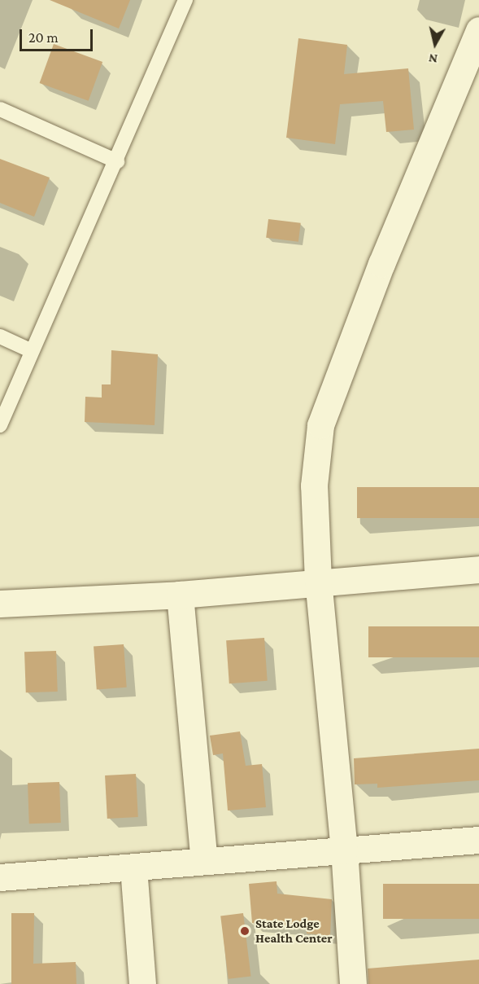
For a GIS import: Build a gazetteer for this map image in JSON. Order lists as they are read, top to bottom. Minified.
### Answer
{"places":["State Lodge Health Center"],"scale_bar":"20 m","north":"bottom"}
